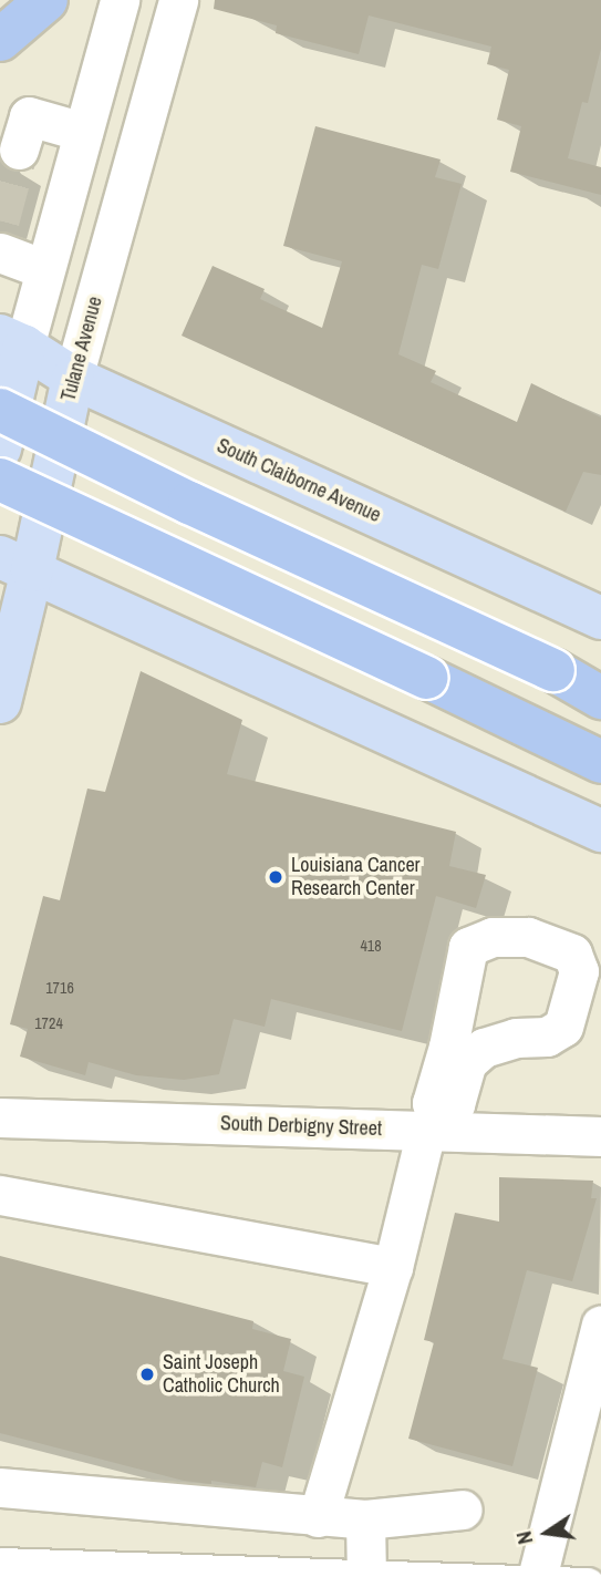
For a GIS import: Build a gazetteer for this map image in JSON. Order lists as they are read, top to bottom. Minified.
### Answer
{"streets":{"main road":["Tulane Avenue","South Claiborne Avenue"],"street":["South Derbigny Street"]},"crossings":[["Tulane Avenue","South Claiborne Avenue"]],"places":["Louisiana Cancer Research Center","Saint Joseph Catholic Church"],"house_numbers":["418","1716","1724"],"north":"left"}
